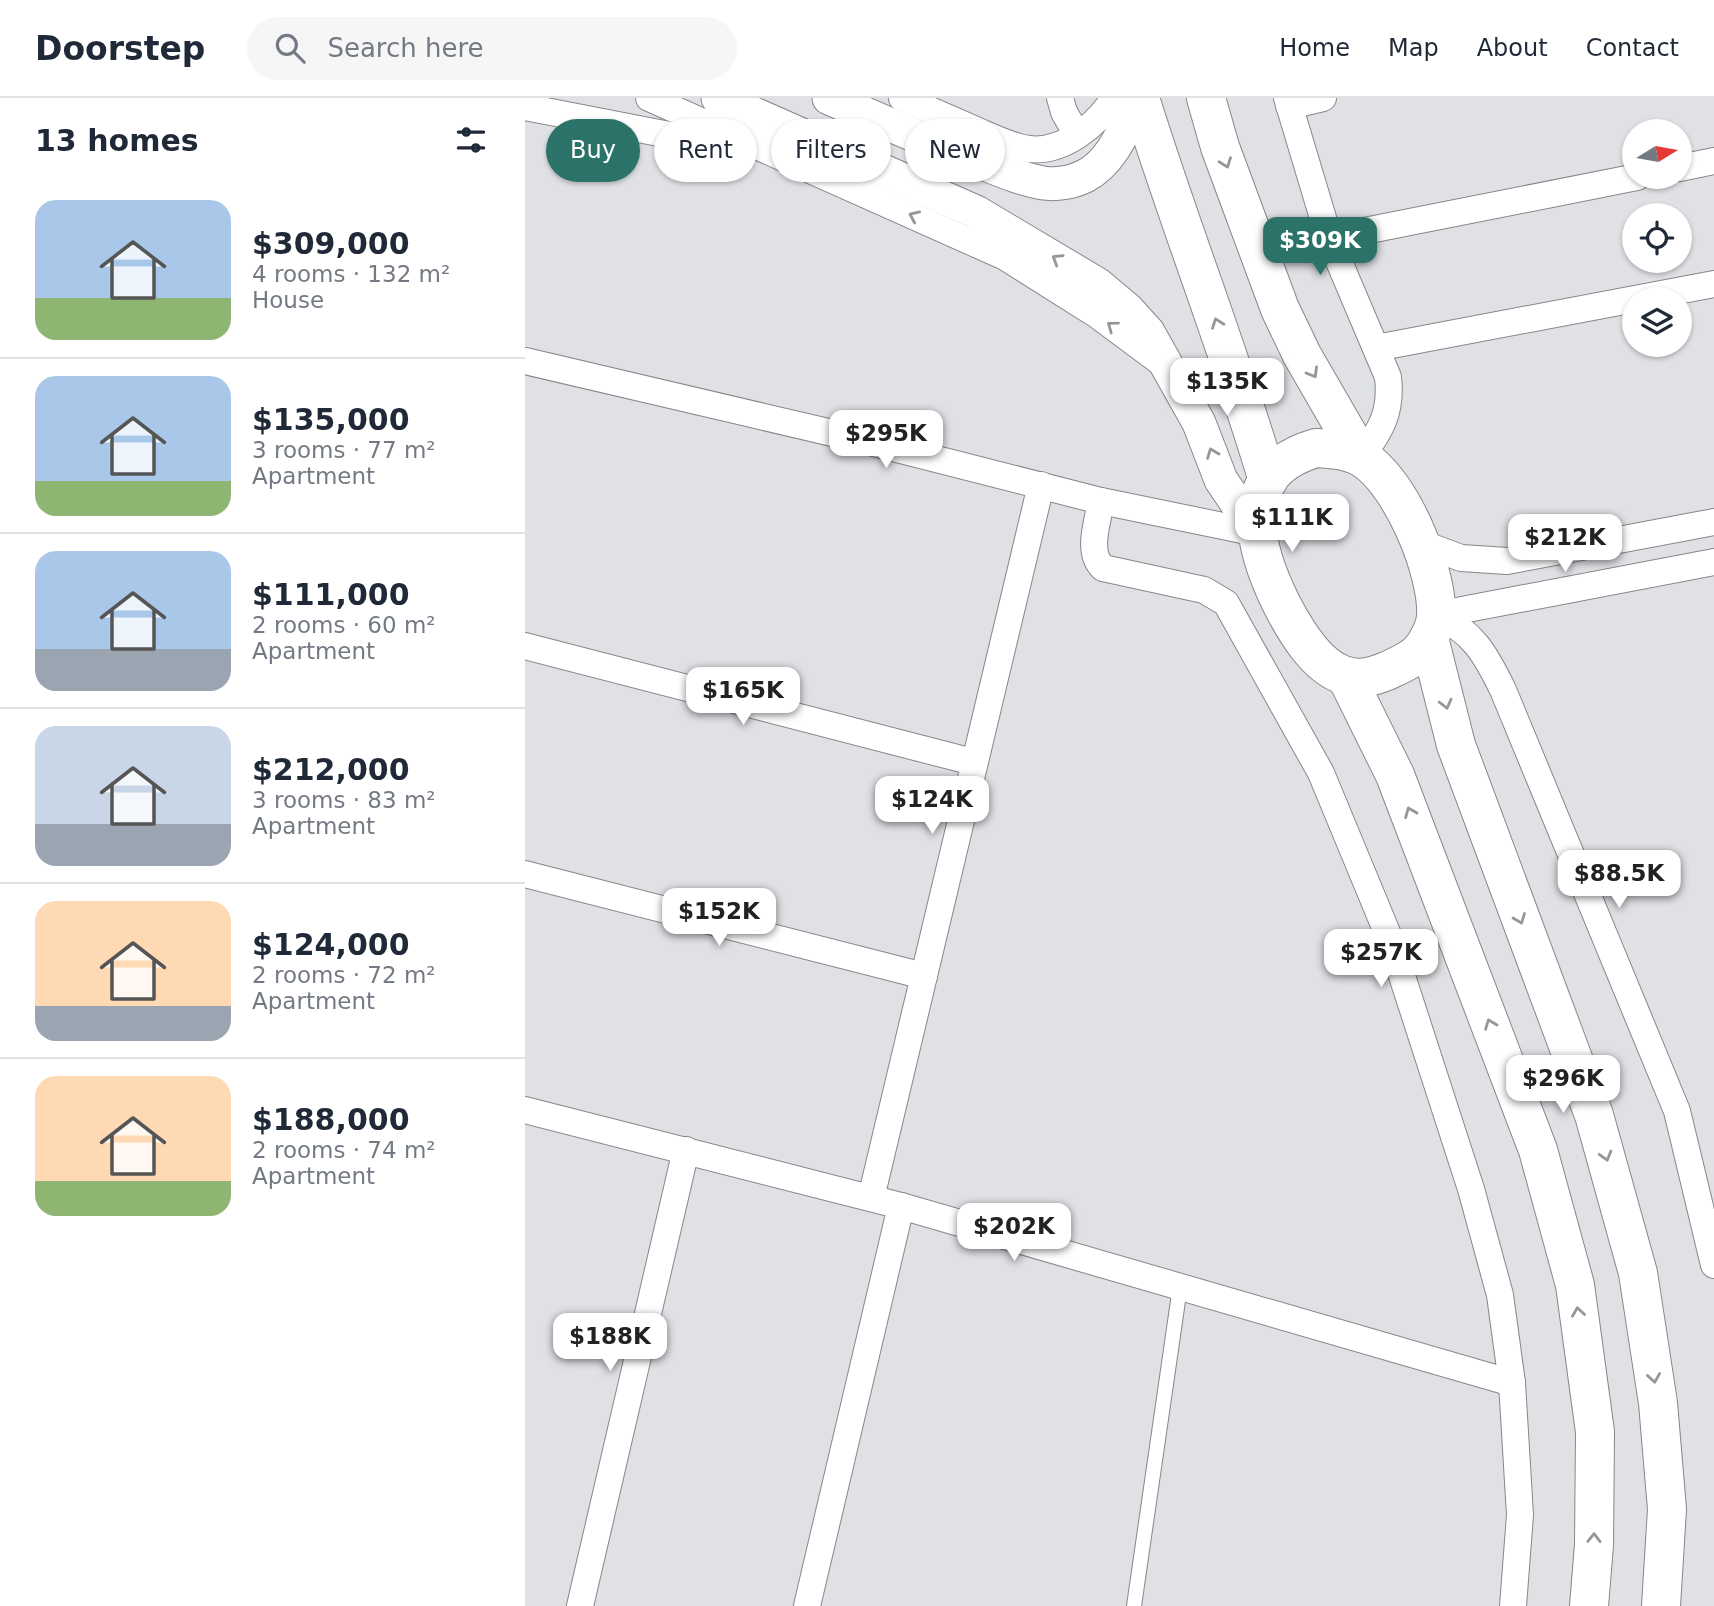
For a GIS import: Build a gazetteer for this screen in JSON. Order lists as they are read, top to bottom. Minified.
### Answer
{"north":"right","page":{"header":"Doorstep","search":"Search here","nav":["Home","Map","About","Contact"],"heading":"13 homes","chip":["Buy","Rent","Filters","New"],"list":[{"name":"$309,000","note":"4 rooms · 132 m² · House"},{"name":"$135,000","note":"3 rooms · 77 m² · Apartment"},{"name":"$111,000","note":"2 rooms · 60 m² · Apartment"},{"name":"$212,000","note":"3 rooms · 83 m² · Apartment"},{"name":"$124,000","note":"2 rooms · 72 m² · Apartment"},{"name":"$188,000","note":"2 rooms · 74 m² · Apartment"}],"price":["$309K","$135K","$295K","$111K","$212K","$165K","$124K","$88.5K","$152K","$257K","$296K","$202K","$188K"]}}
